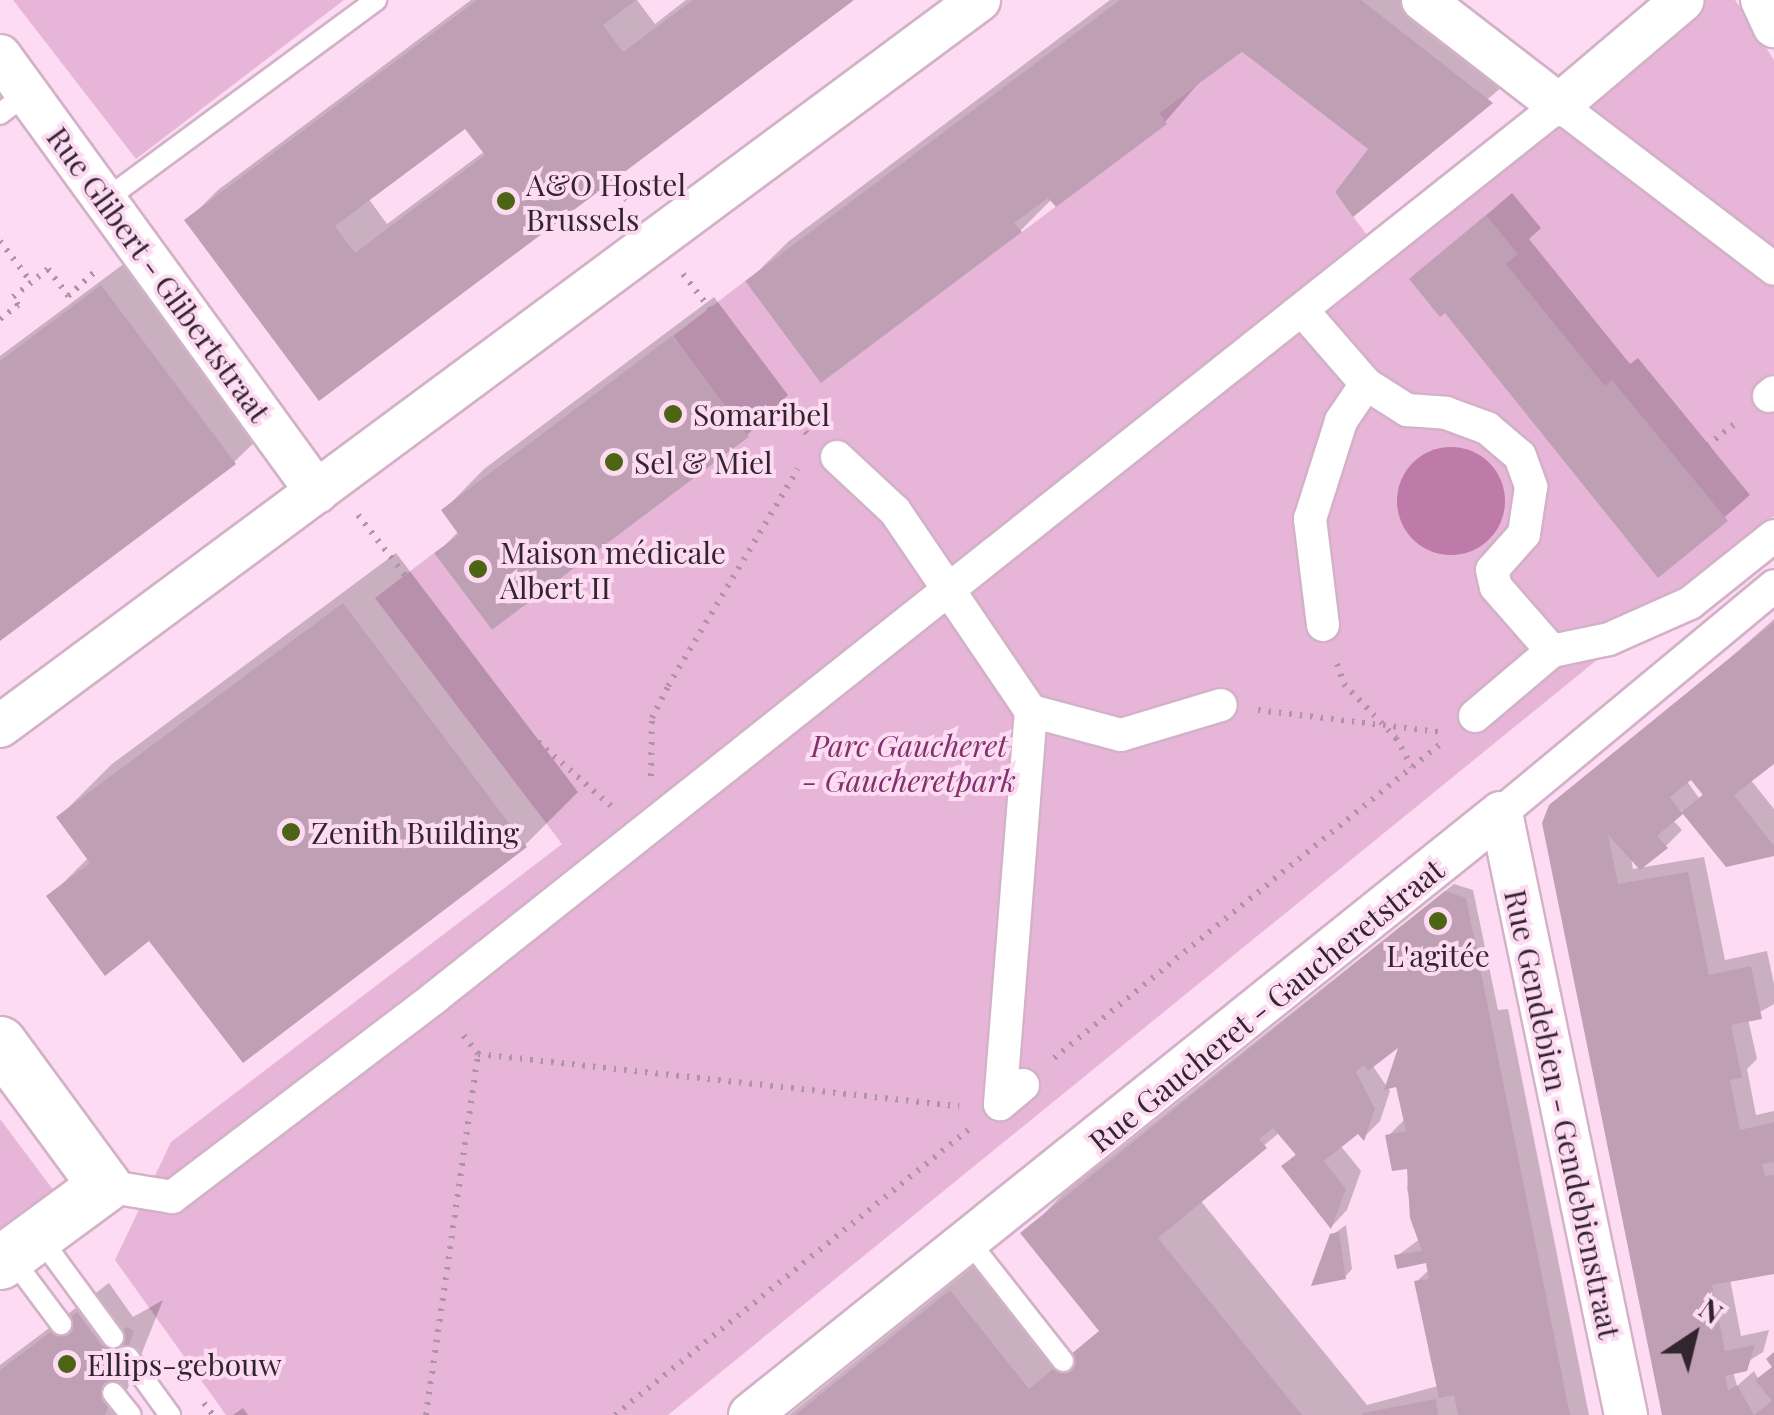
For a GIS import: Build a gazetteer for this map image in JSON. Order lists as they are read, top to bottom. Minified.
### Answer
{"streets":{"street":["Rue Glibert - Glibertstraat","Rue Gaucheret - Gaucheretstraat","Rue Gendebien - Gendebienstraat"]},"crossings":[["Rue Gaucheret - Gaucheretstraat","Rue Gendebien - Gendebienstraat"]],"parks":["Parc Gaucheret - Gaucheretpark"],"places":["A&O Hostel Brussels","Somaribel","Sel & Miel","Maison médicale Albert II","Zenith Building","L'agitée","Ellips-gebouw"],"north":"top right"}
